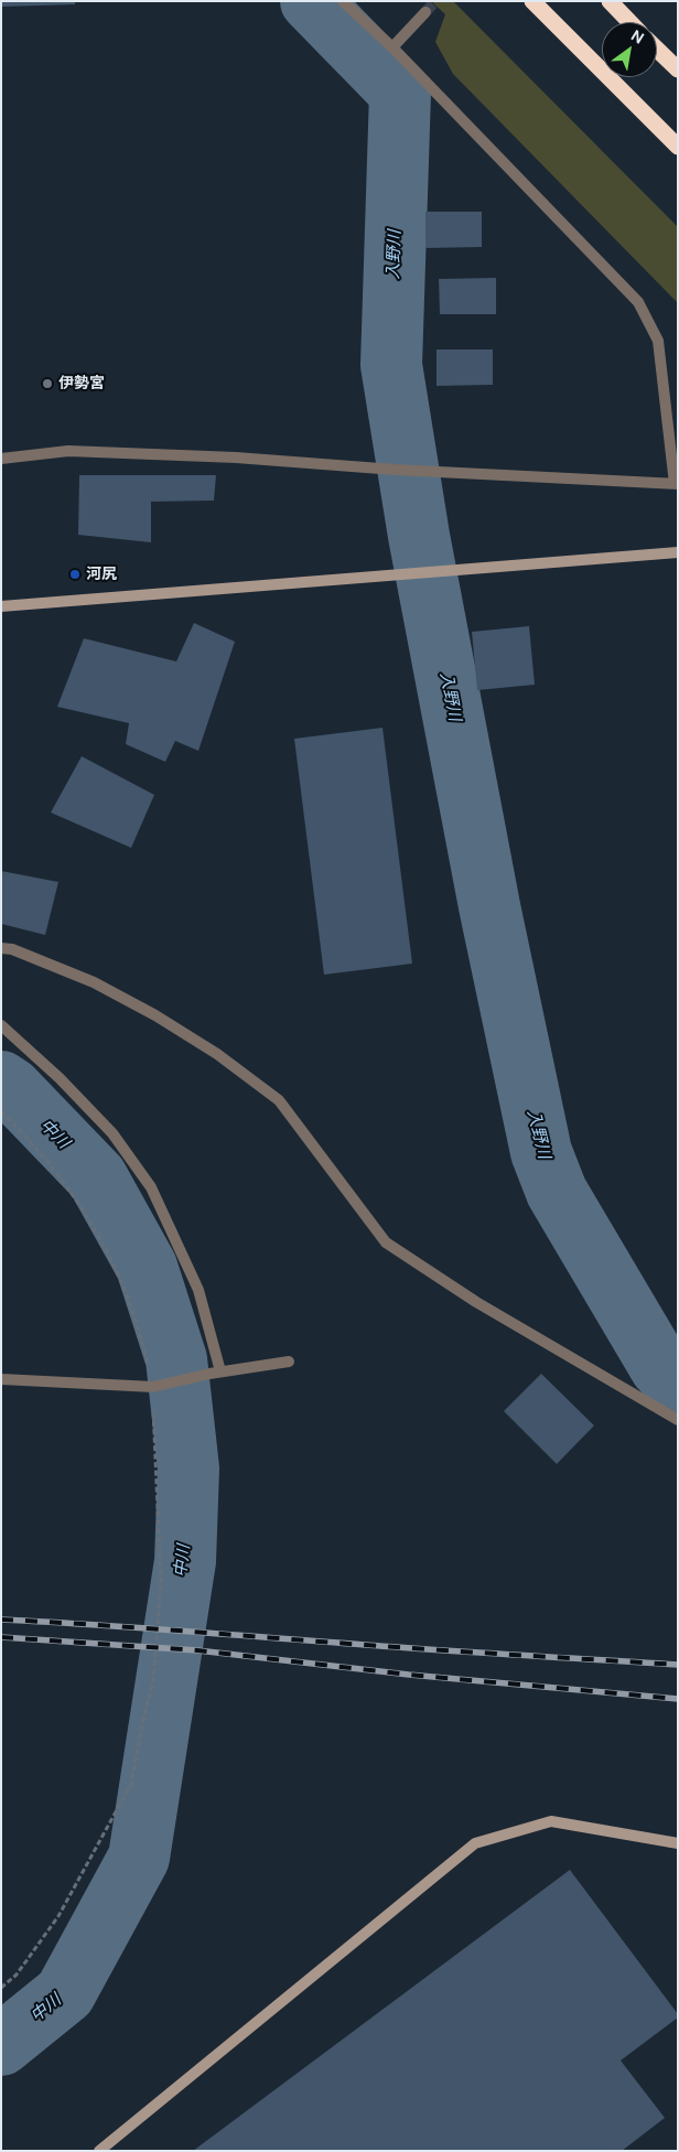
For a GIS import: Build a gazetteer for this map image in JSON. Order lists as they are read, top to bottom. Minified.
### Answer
{"water":["入野川","中川"],"places":["伊勢宮","河尻"],"north":"top right"}
